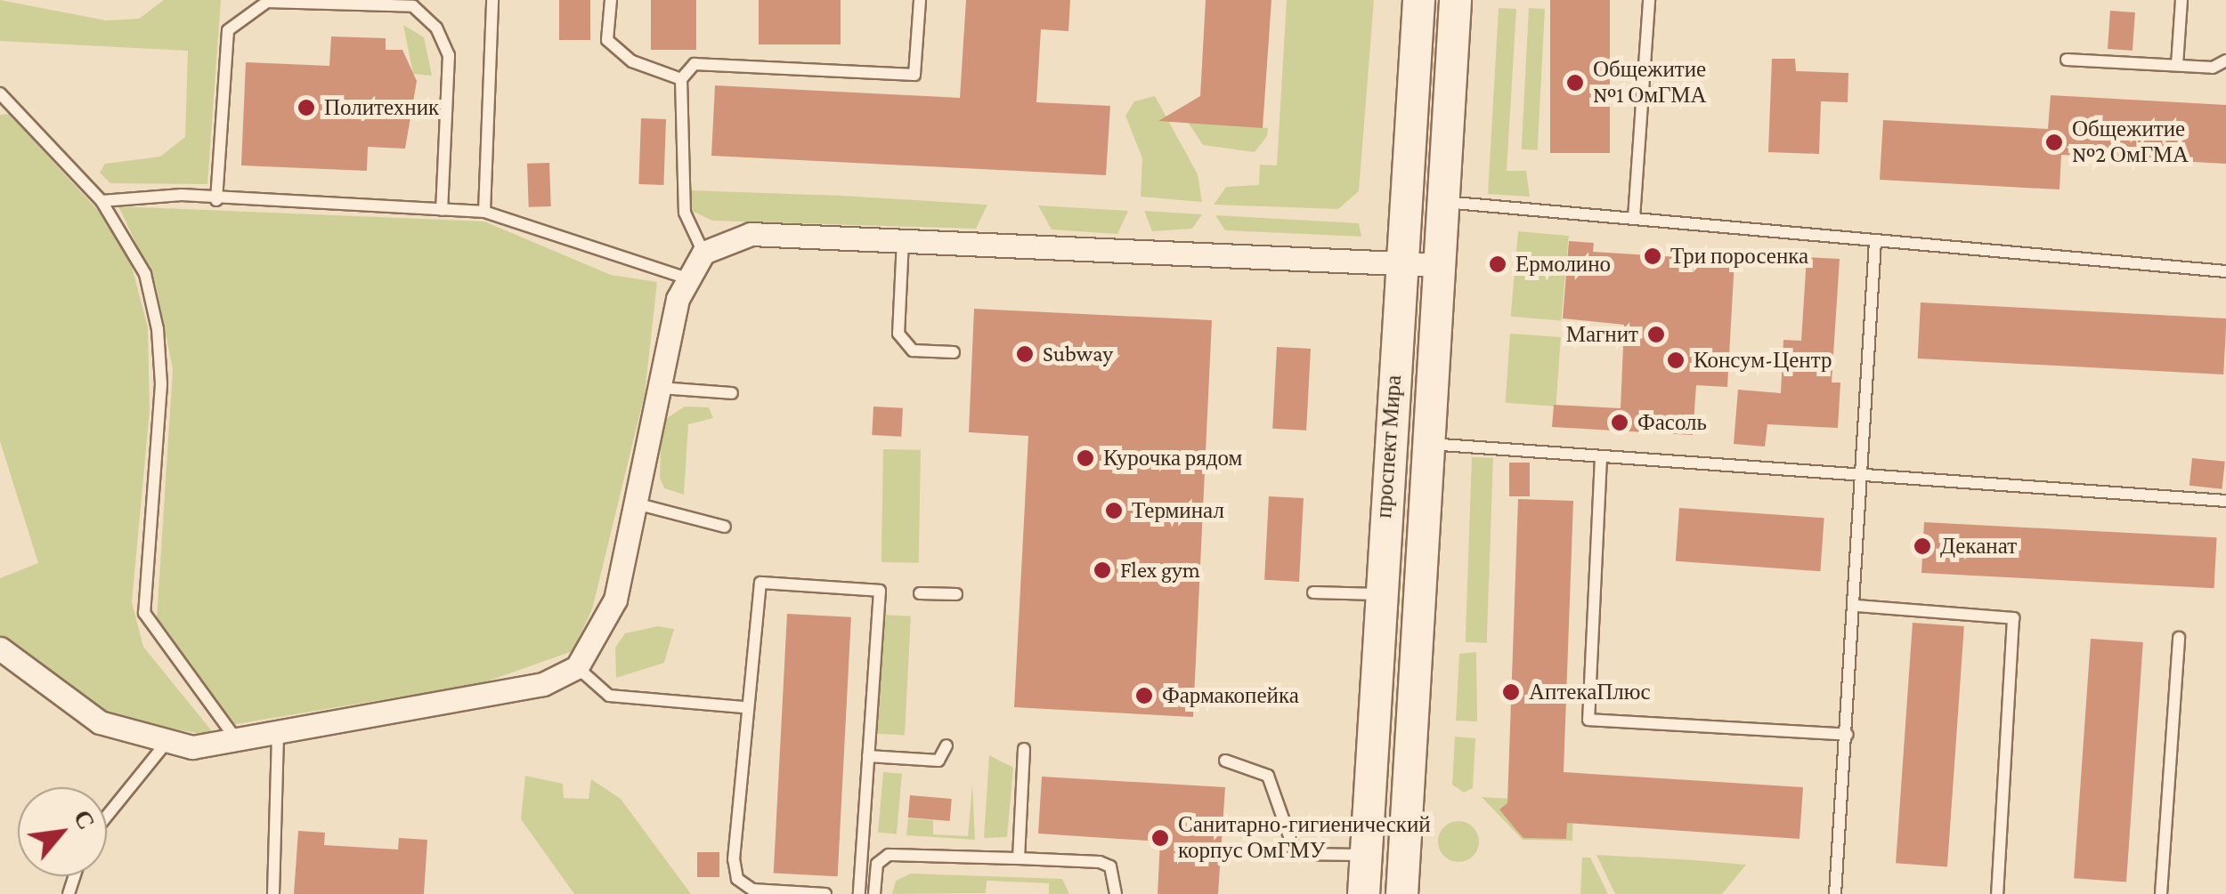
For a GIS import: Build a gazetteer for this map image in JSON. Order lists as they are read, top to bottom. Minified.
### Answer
{"streets":{"main road":["проспект Мира"]},"places":["Общежитие №1 ОмГМА","Политехник","Общежитие №2 ОмГМА","Три поросенка","Ермолино","Магнит","Subway","Консум-Центр","Фасоль","Курочка рядом","Терминал","Деканат","Flex gym","АптекаПлюс","Фармакопейка","Санитарно-гигиенический корпус ОмГМУ"],"north":"top right"}
